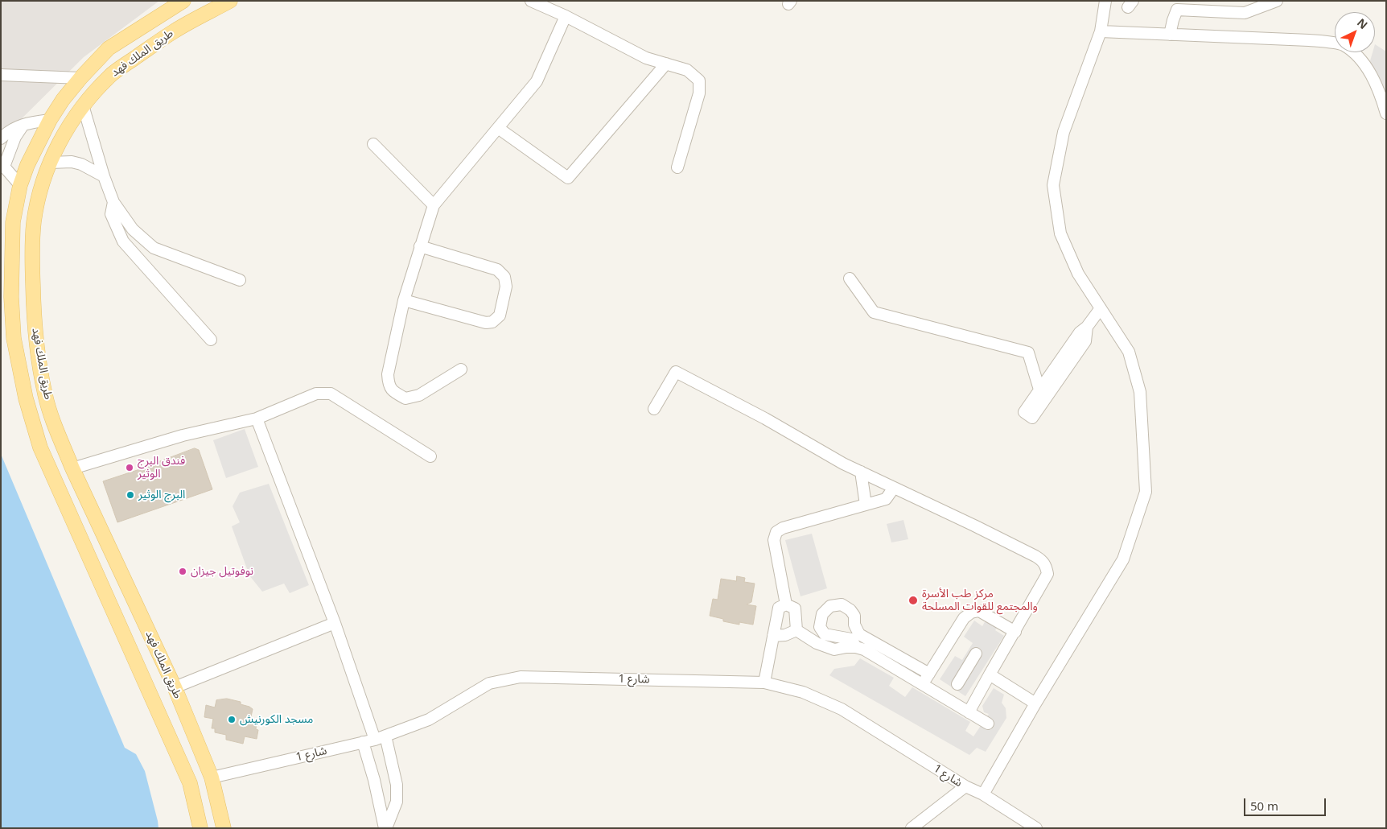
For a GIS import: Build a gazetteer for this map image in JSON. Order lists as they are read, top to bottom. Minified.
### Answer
{"streets":{"main road":["طريق الملك فهد"],"street":["شارع 1"]},"crossings":[["طريق الملك فهد","شارع 1"]],"places":["فندق البرج الوثير","البرج الوثير","نوفوتيل جيزان","مركز طب الأسرة والمجتمع للقوات المسلحة","مسجد الكورنيش"],"scale_bar":"50 m","north":"top right"}
